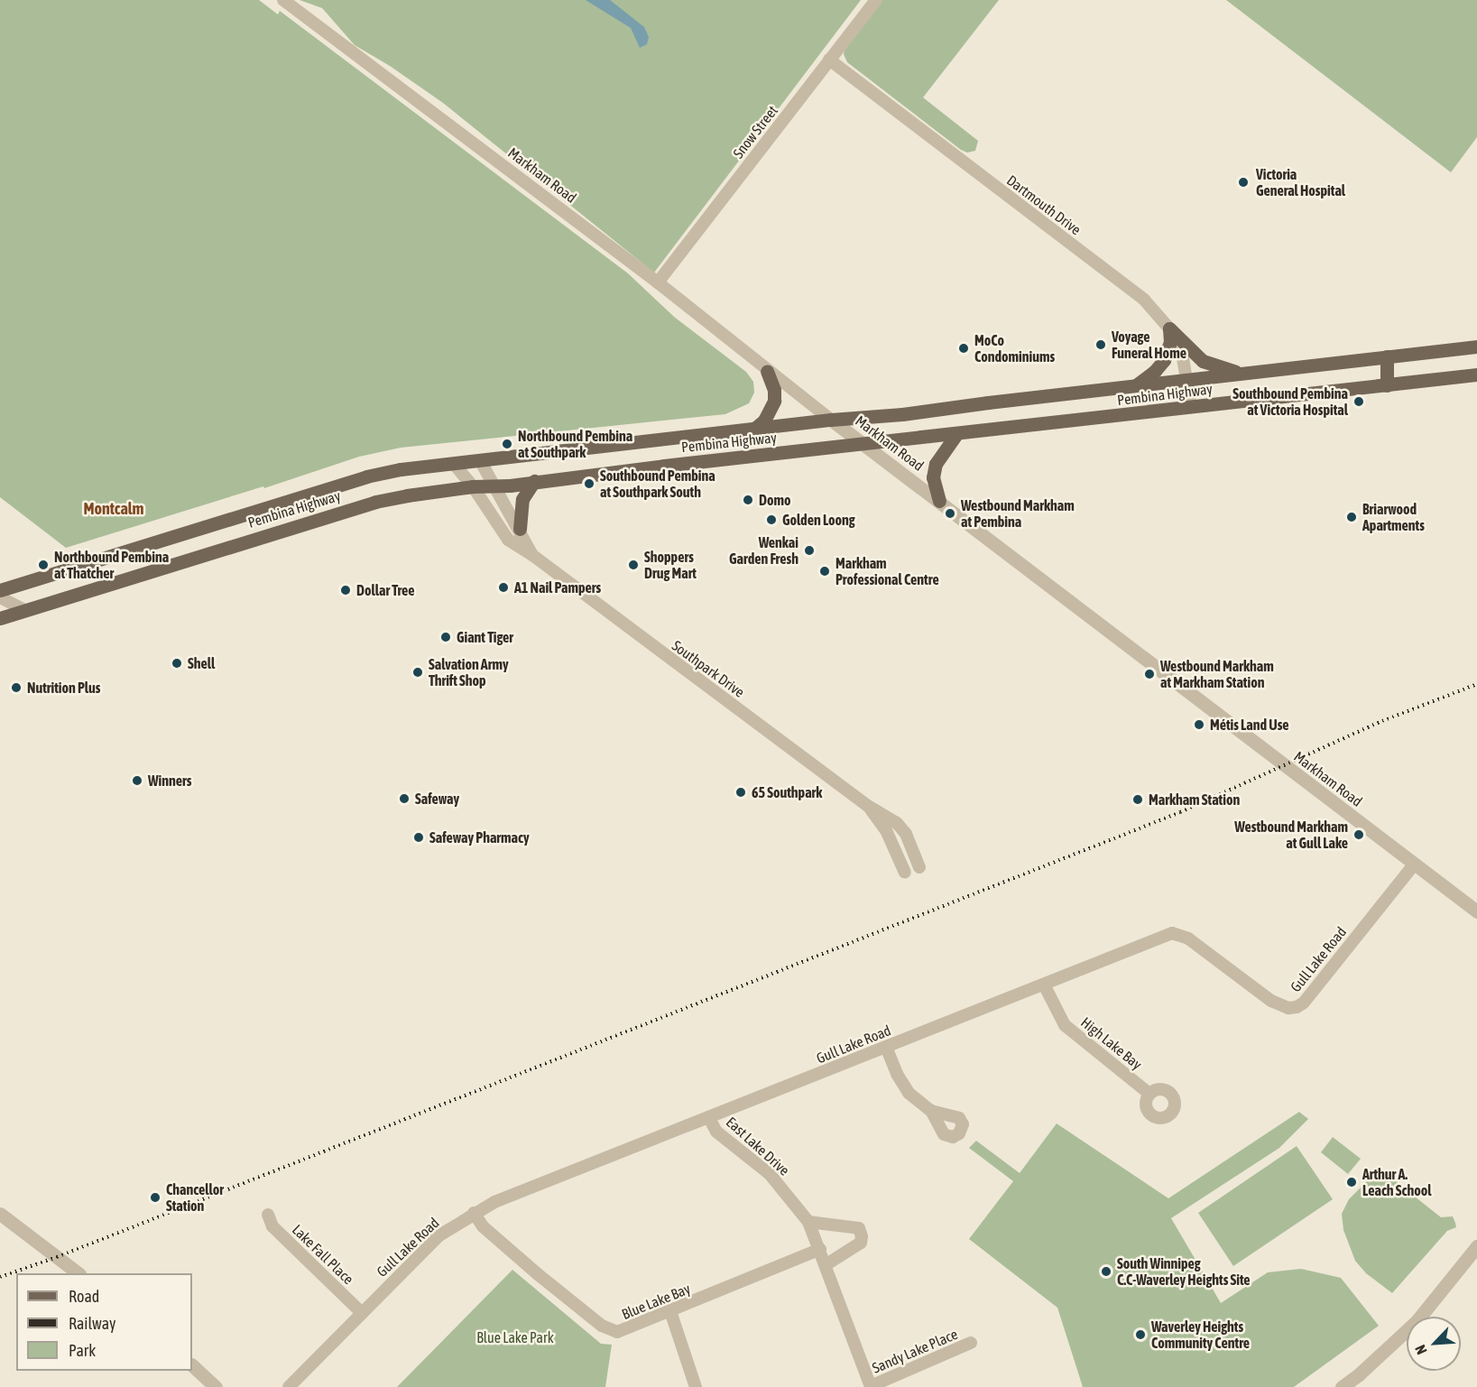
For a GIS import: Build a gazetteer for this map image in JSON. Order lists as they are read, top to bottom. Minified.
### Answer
{"streets":{"main road":["Pembina Highway"],"street":["Snow Street","Markham Road","Dartmouth Drive","Southpark Drive","Gull Lake Road","High Lake Bay","East Lake Drive","Lake Fall Place","Blue Lake Bay","Sandy Lake Place"]},"crossings":[["Snow Street","Markham Road"],["Snow Street","Dartmouth Drive"],["Markham Road","Pembina Highway"],["Markham Road","Gull Lake Road"],["Dartmouth Drive","Pembina Highway"],["Pembina Highway","Southpark Drive"],["Gull Lake Road","High Lake Bay"],["Gull Lake Road","East Lake Drive"],["Gull Lake Road","Lake Fall Place"],["Gull Lake Road","Blue Lake Bay"],["East Lake Drive","Blue Lake Bay"],["East Lake Drive","Sandy Lake Place"]],"districts":["Montcalm"],"parks":["Blue Lake Park"],"places":["Victoria General Hospital","Voyage Funeral Home","MoCo Condominiums","Southbound Pembina at Victoria Hospital","Northbound Pembina at Southpark","Southbound Pembina at Southpark South","Domo","Westbound Markham at Pembina","Briarwood Apartments","Golden Loong","Wenkai Garden Fresh","Northbound Pembina at Thatcher","Shoppers Drug Mart","Markham Professional Centre","A1 Nail Pampers","Dollar Tree","Giant Tiger","Shell","Salvation Army Thrift Shop","Westbound Markham at Markham Station","Nutrition Plus","Métis Land Use","Winners","65 Southpark","Safeway","Markham Station","Westbound Markham at Gull Lake","Safeway Pharmacy","Arthur A. Leach School","Chancellor Station","South Winnipeg C.C-Waverley Heights Site","Waverley Heights Community Centre"],"legend":["Road","Railway","Park"],"north":"bottom left"}
